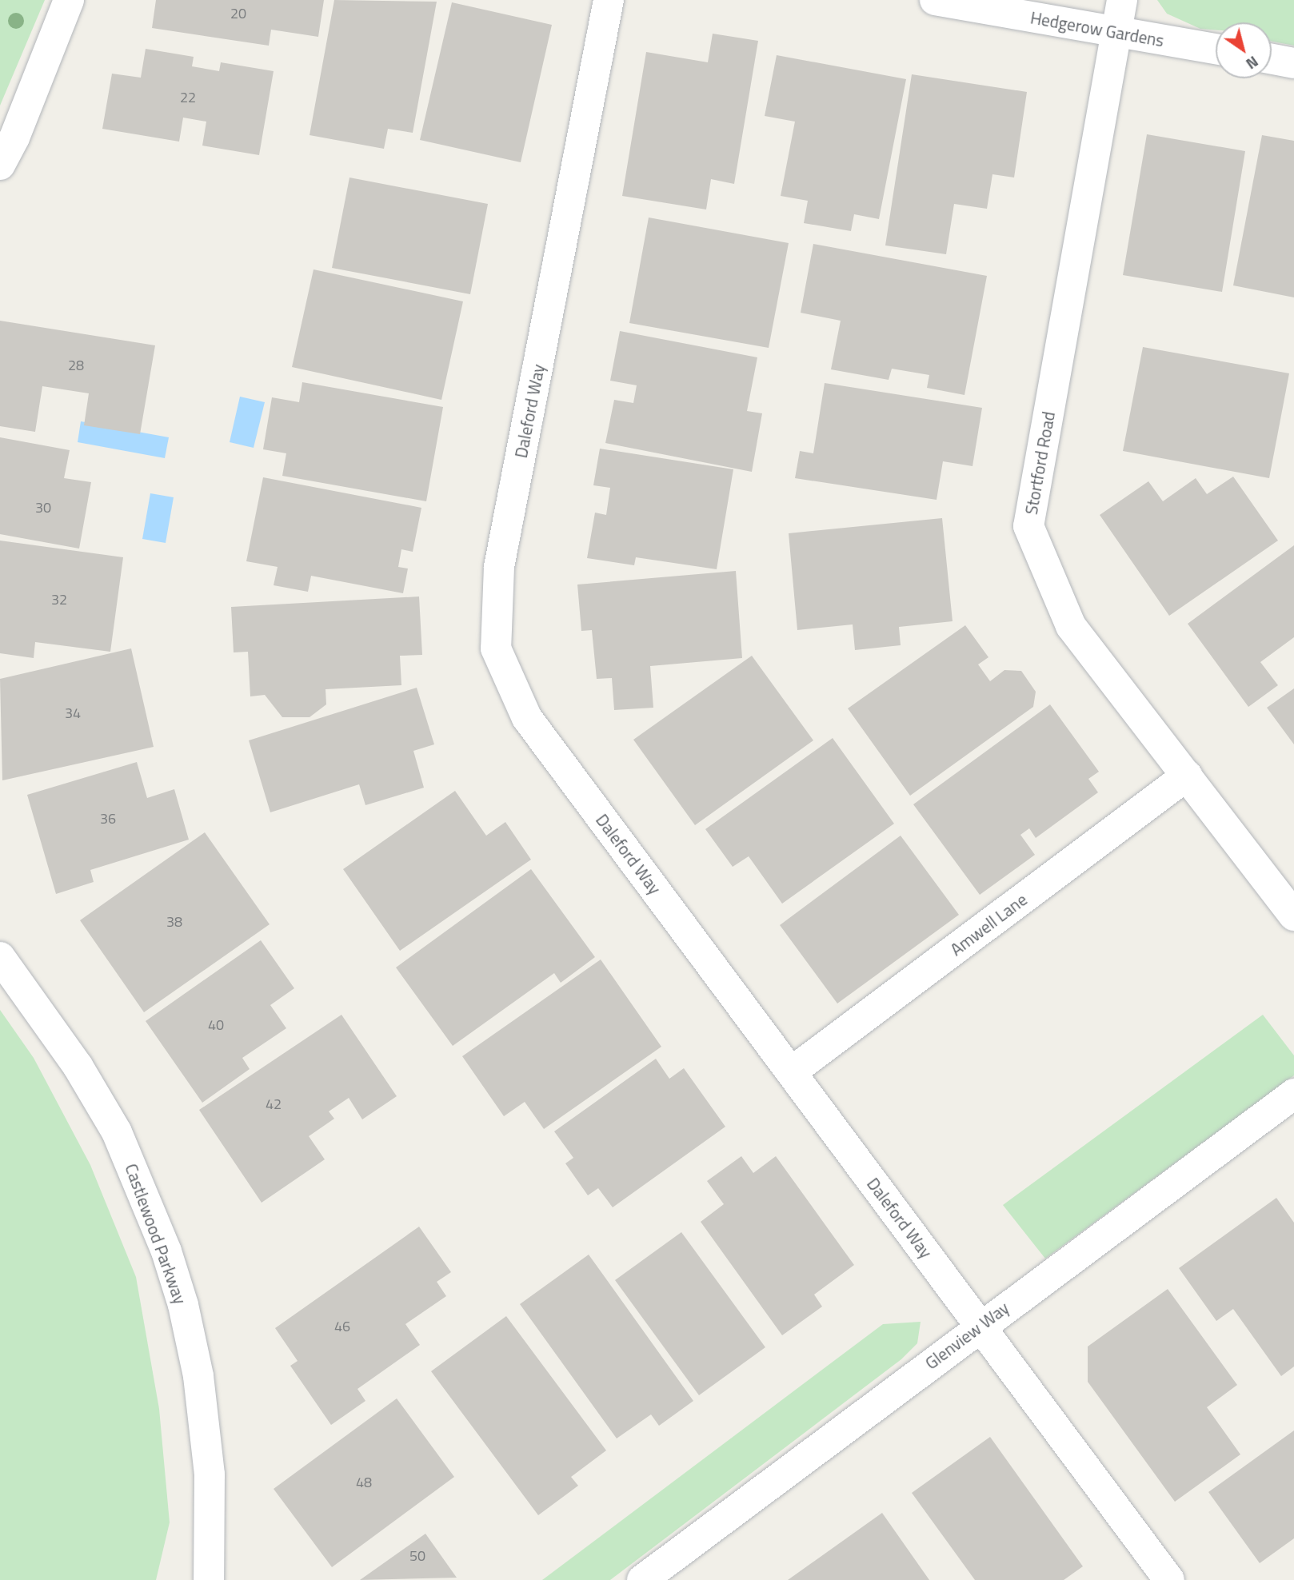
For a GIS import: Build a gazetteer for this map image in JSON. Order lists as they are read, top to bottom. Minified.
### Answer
{"streets":{"street":["Hedgerow Gardens","Daleford Way","Stortford Road","Amwell Lane","Castlewood Parkway","Glenview Way"]},"crossings":[["Hedgerow Gardens","Stortford Road"],["Daleford Way","Amwell Lane"],["Daleford Way","Glenview Way"],["Stortford Road","Amwell Lane"]],"house_numbers":["20","22","28","30","32","34","36","38","40","42","46","48","50"],"north":"bottom right"}
